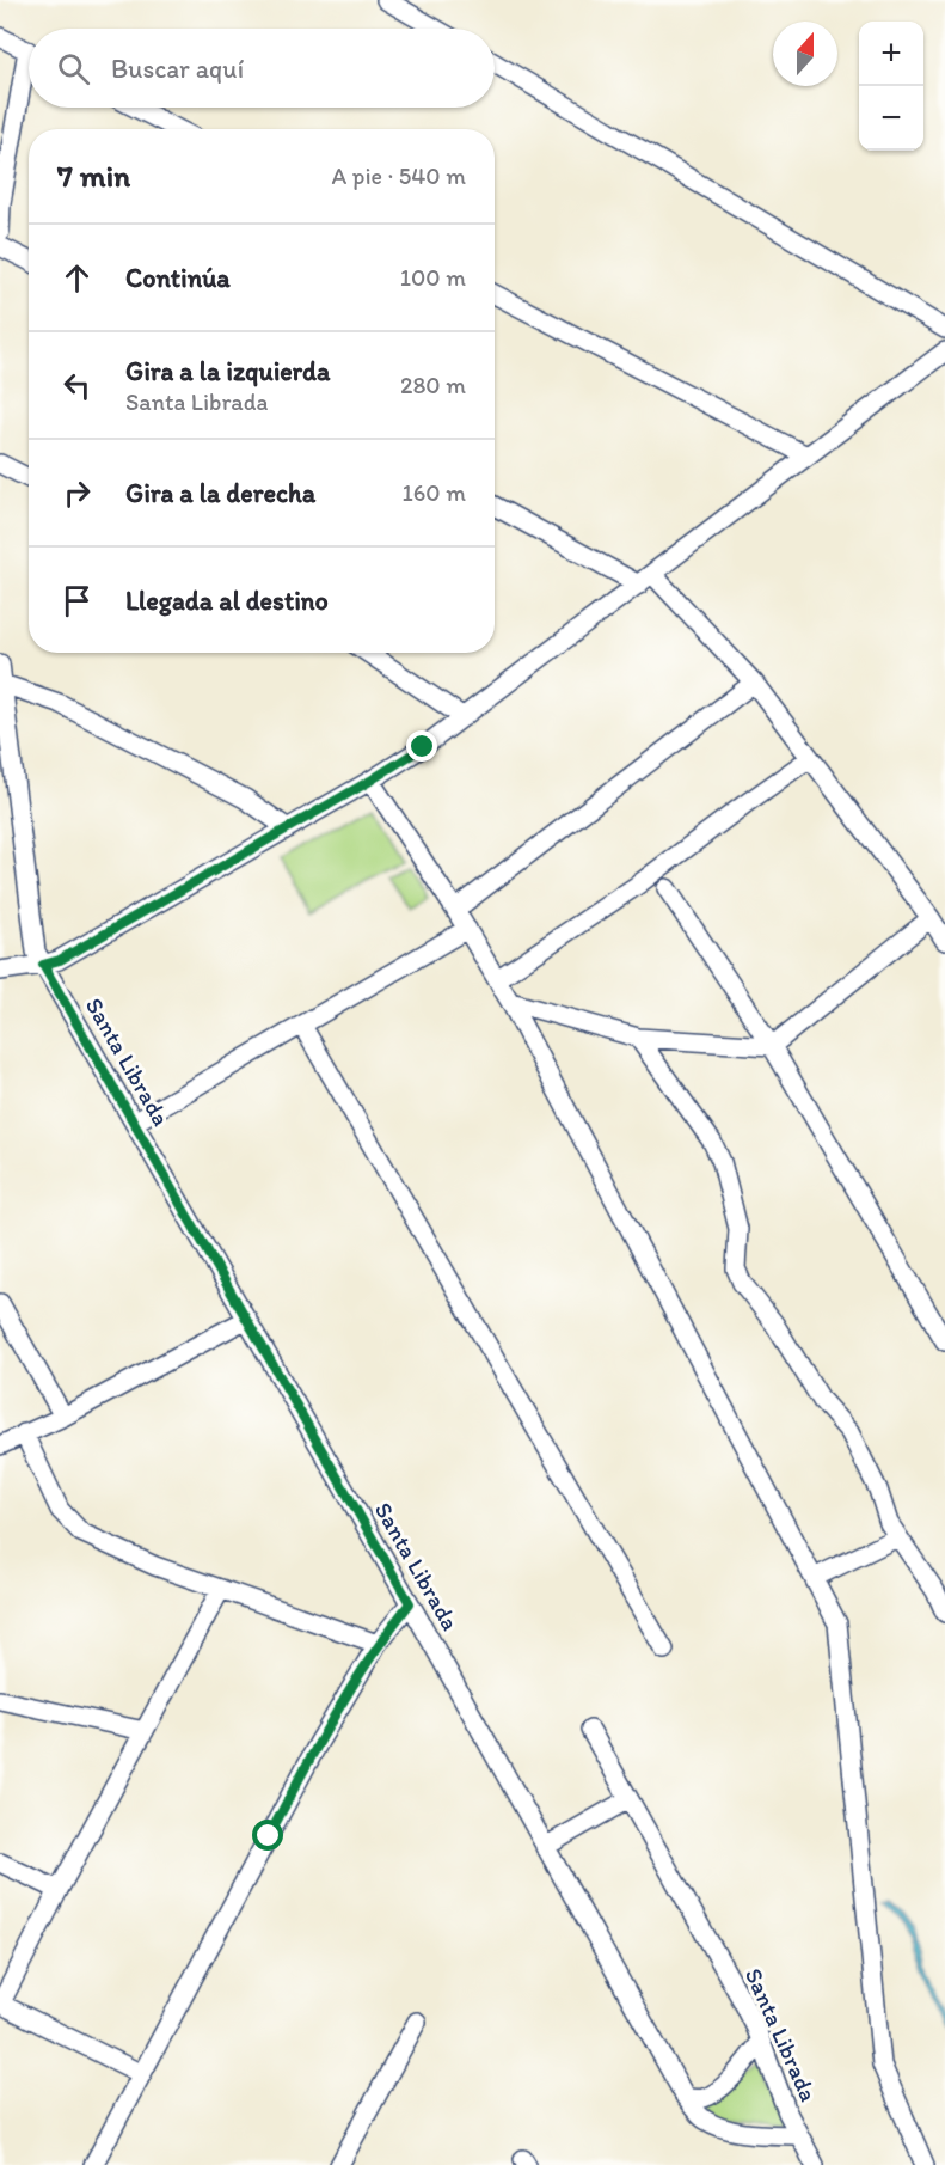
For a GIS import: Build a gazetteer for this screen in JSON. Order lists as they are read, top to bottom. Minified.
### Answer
{"streets":{"street":["Santa Librada"]},"north":"top","page":{"map_buttons":["+","−"],"search":"Buscar aquí","heading":["7 min","A pie · 540 m"],"list":[["Continúa","100 m"],["Gira a la izquierda","Santa Librada","280 m"],["Gira a la derecha","160 m"],"Llegada al destino"]}}
